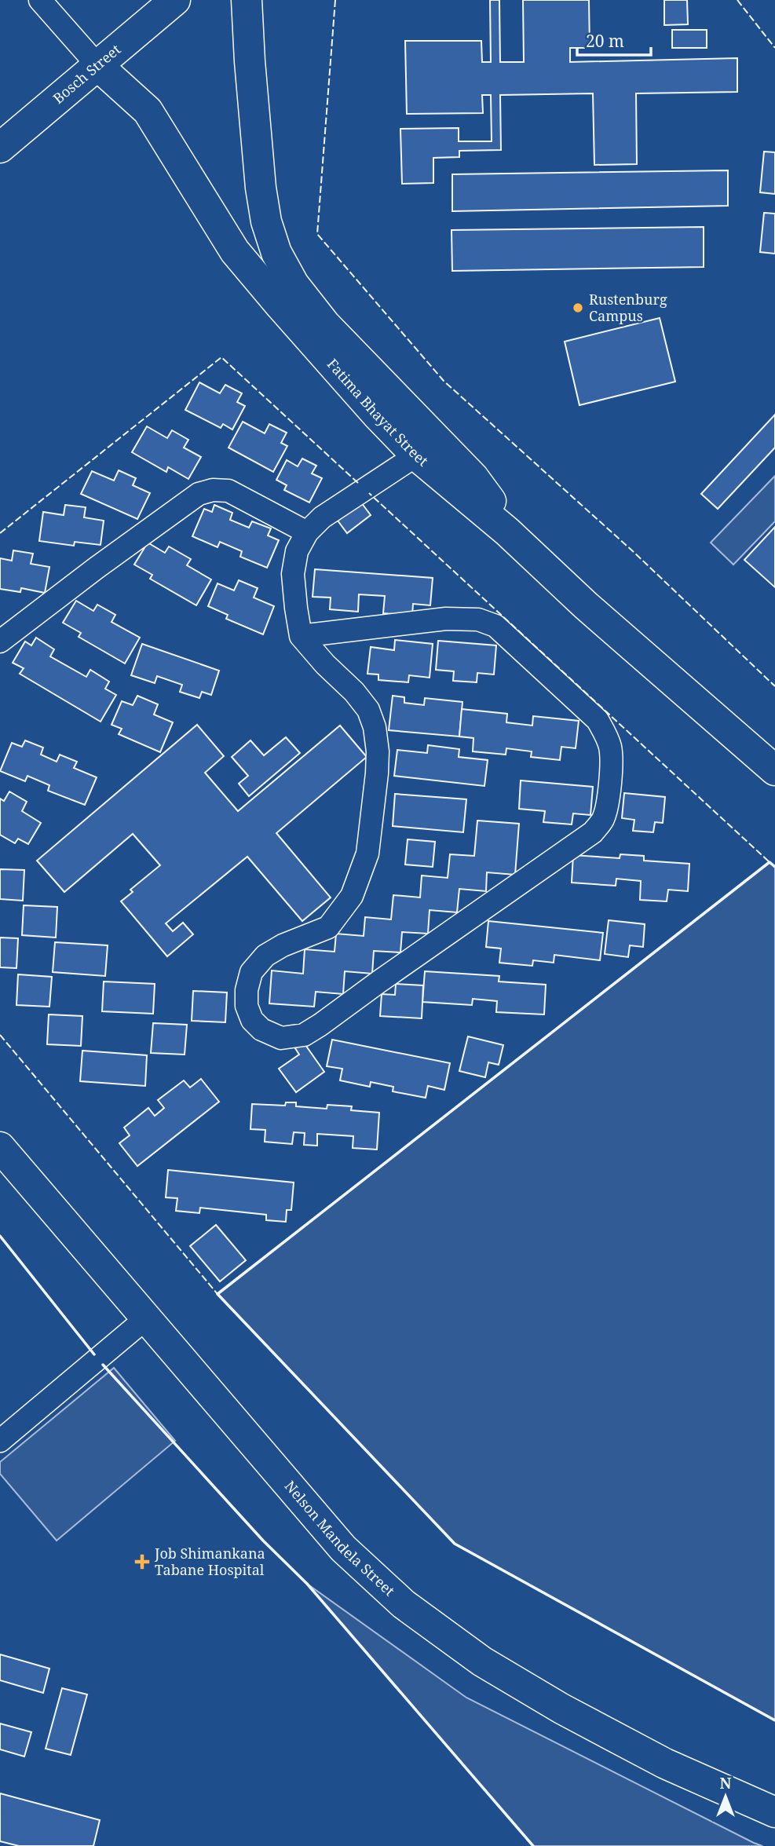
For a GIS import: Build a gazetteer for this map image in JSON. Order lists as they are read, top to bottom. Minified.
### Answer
{"streets":{"main road":["Bosch Street","Fatima Bhayat Street","Nelson Mandela Street"]},"crossings":[["Bosch Street","Fatima Bhayat Street"]],"places":{"other":["Rustenburg Campus"],"health":["Job Shimankana Tabane Hospital"]},"scale_bar":"20 m","north":"top"}
